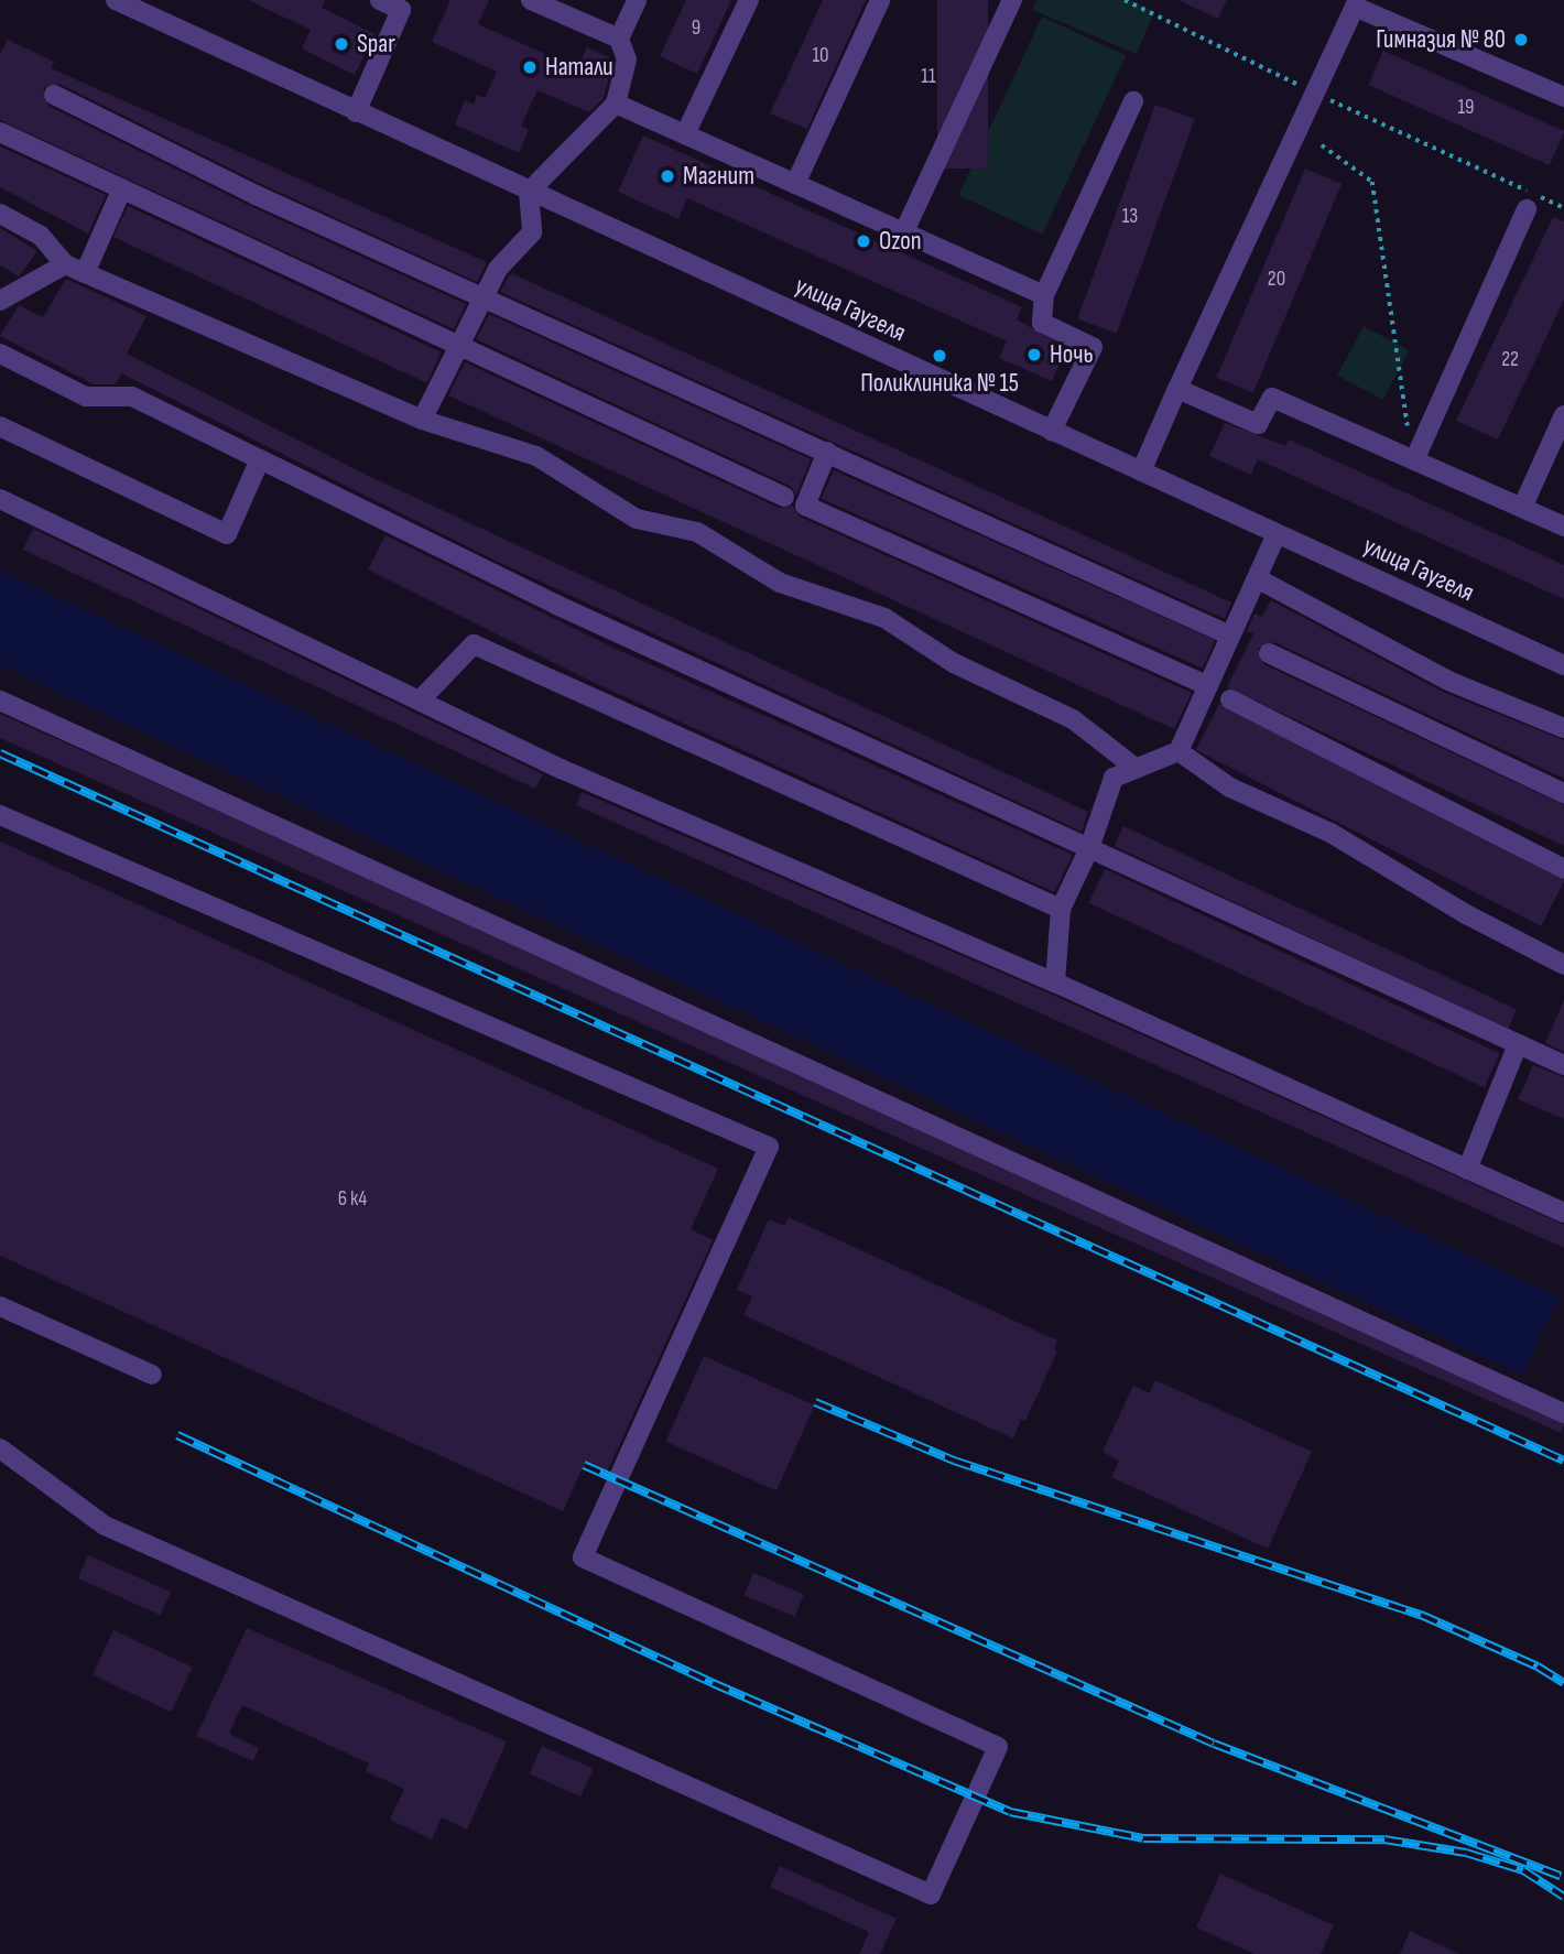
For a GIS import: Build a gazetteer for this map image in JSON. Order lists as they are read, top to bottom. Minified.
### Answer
{"streets":{"street":["улица Гаугеля"]},"places":["Гимназия № 80","Spar","Натали","Магнит","Ozon","Ночь","Поликлиника № 15"],"house_numbers":["9","10","11","19","13","20","22","6 к4"]}
